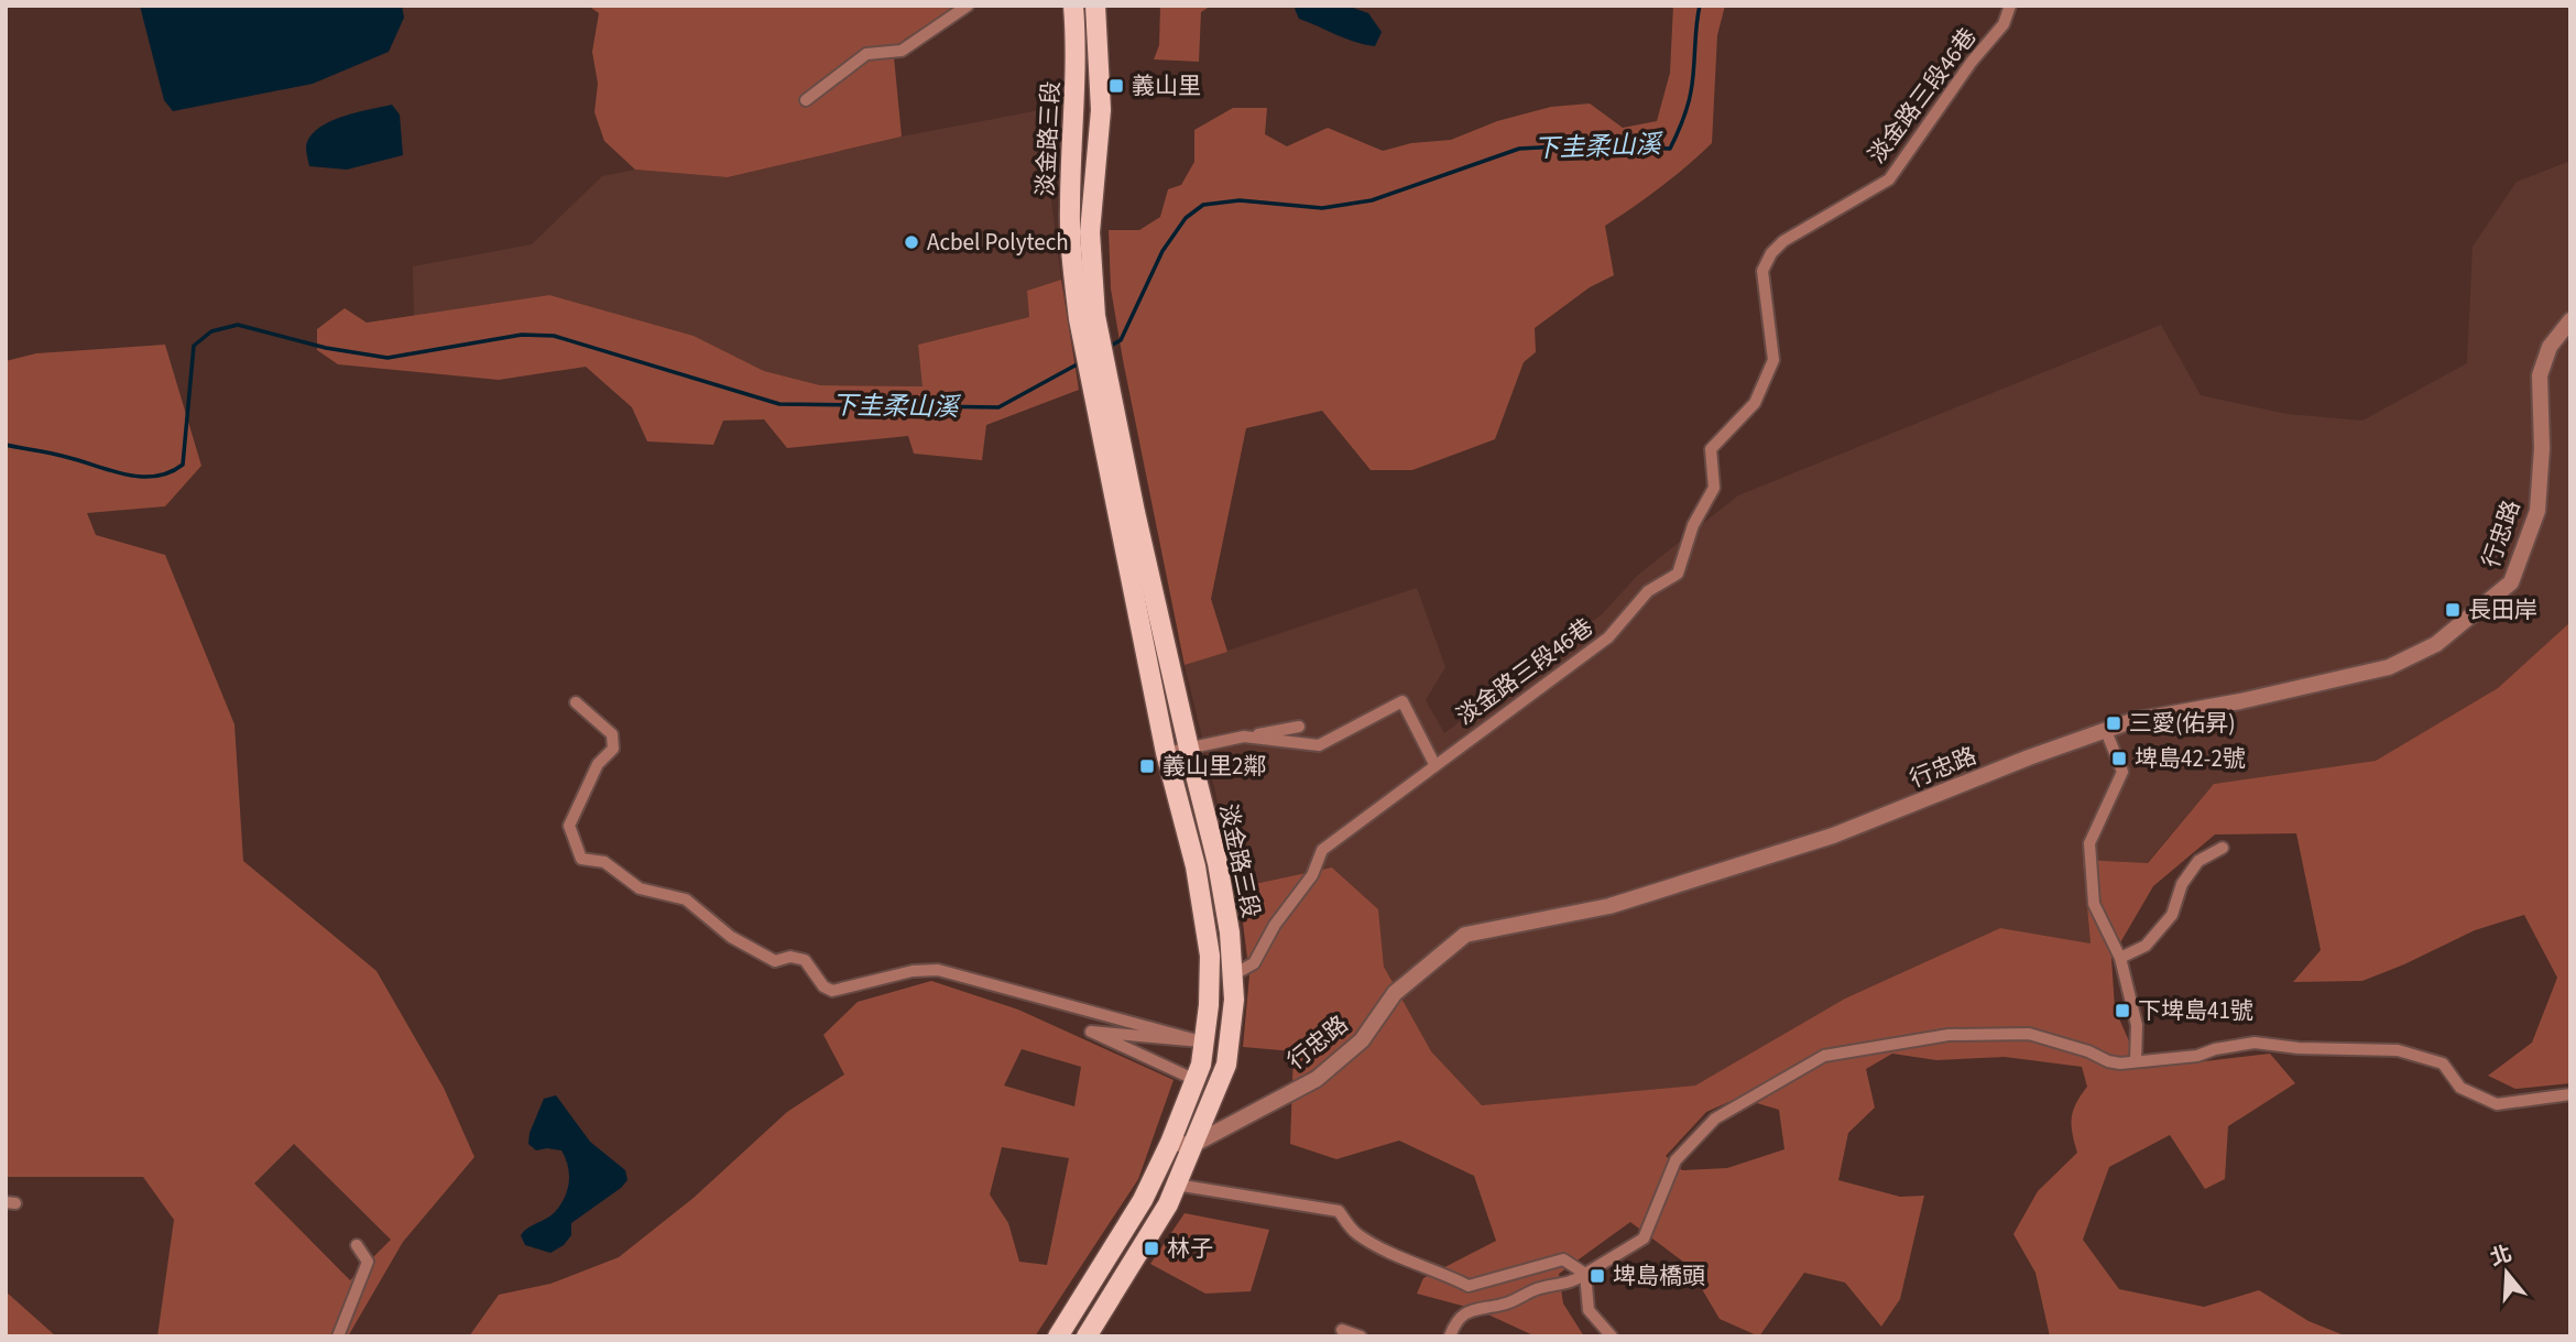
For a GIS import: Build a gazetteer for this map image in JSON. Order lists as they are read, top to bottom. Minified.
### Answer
{"streets":{"main road":["淡金路三段"],"street":["淡金路三段46巷","行忠路"]},"crossings":[["淡金路三段46巷","淡金路三段"],["淡金路三段","行忠路"]],"water":["下圭柔山溪"],"places":{"transit":["義山里","長田岸","三愛(佑昇)","埤島42-2號","義山里2鄰","下埤島41號","林子","埤島橋頭"],"other":["Acbel Polytech"]},"north":"top"}
